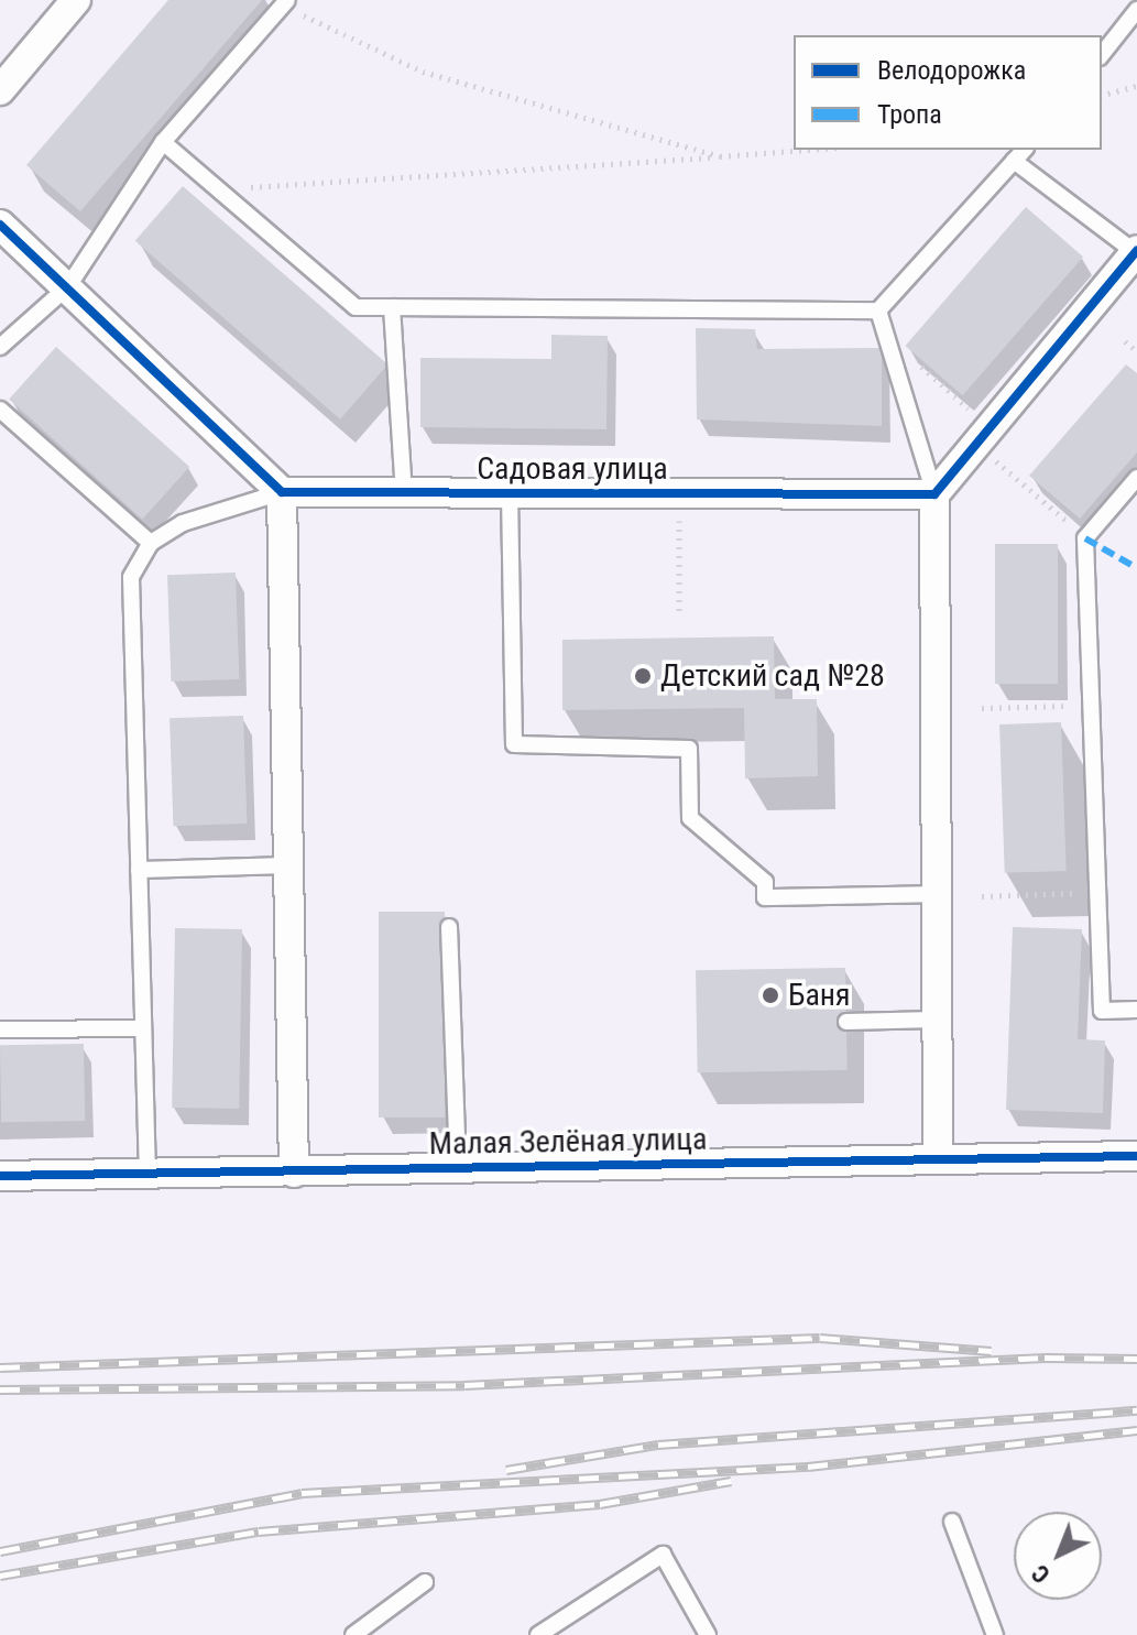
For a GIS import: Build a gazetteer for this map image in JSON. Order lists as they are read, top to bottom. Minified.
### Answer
{"streets":{"street":["Садовая улица","Малая Зелёная улица"]},"places":["Детский сад №28","Баня"],"legend":["Велодорожка","Тропа"],"north":"bottom left"}
